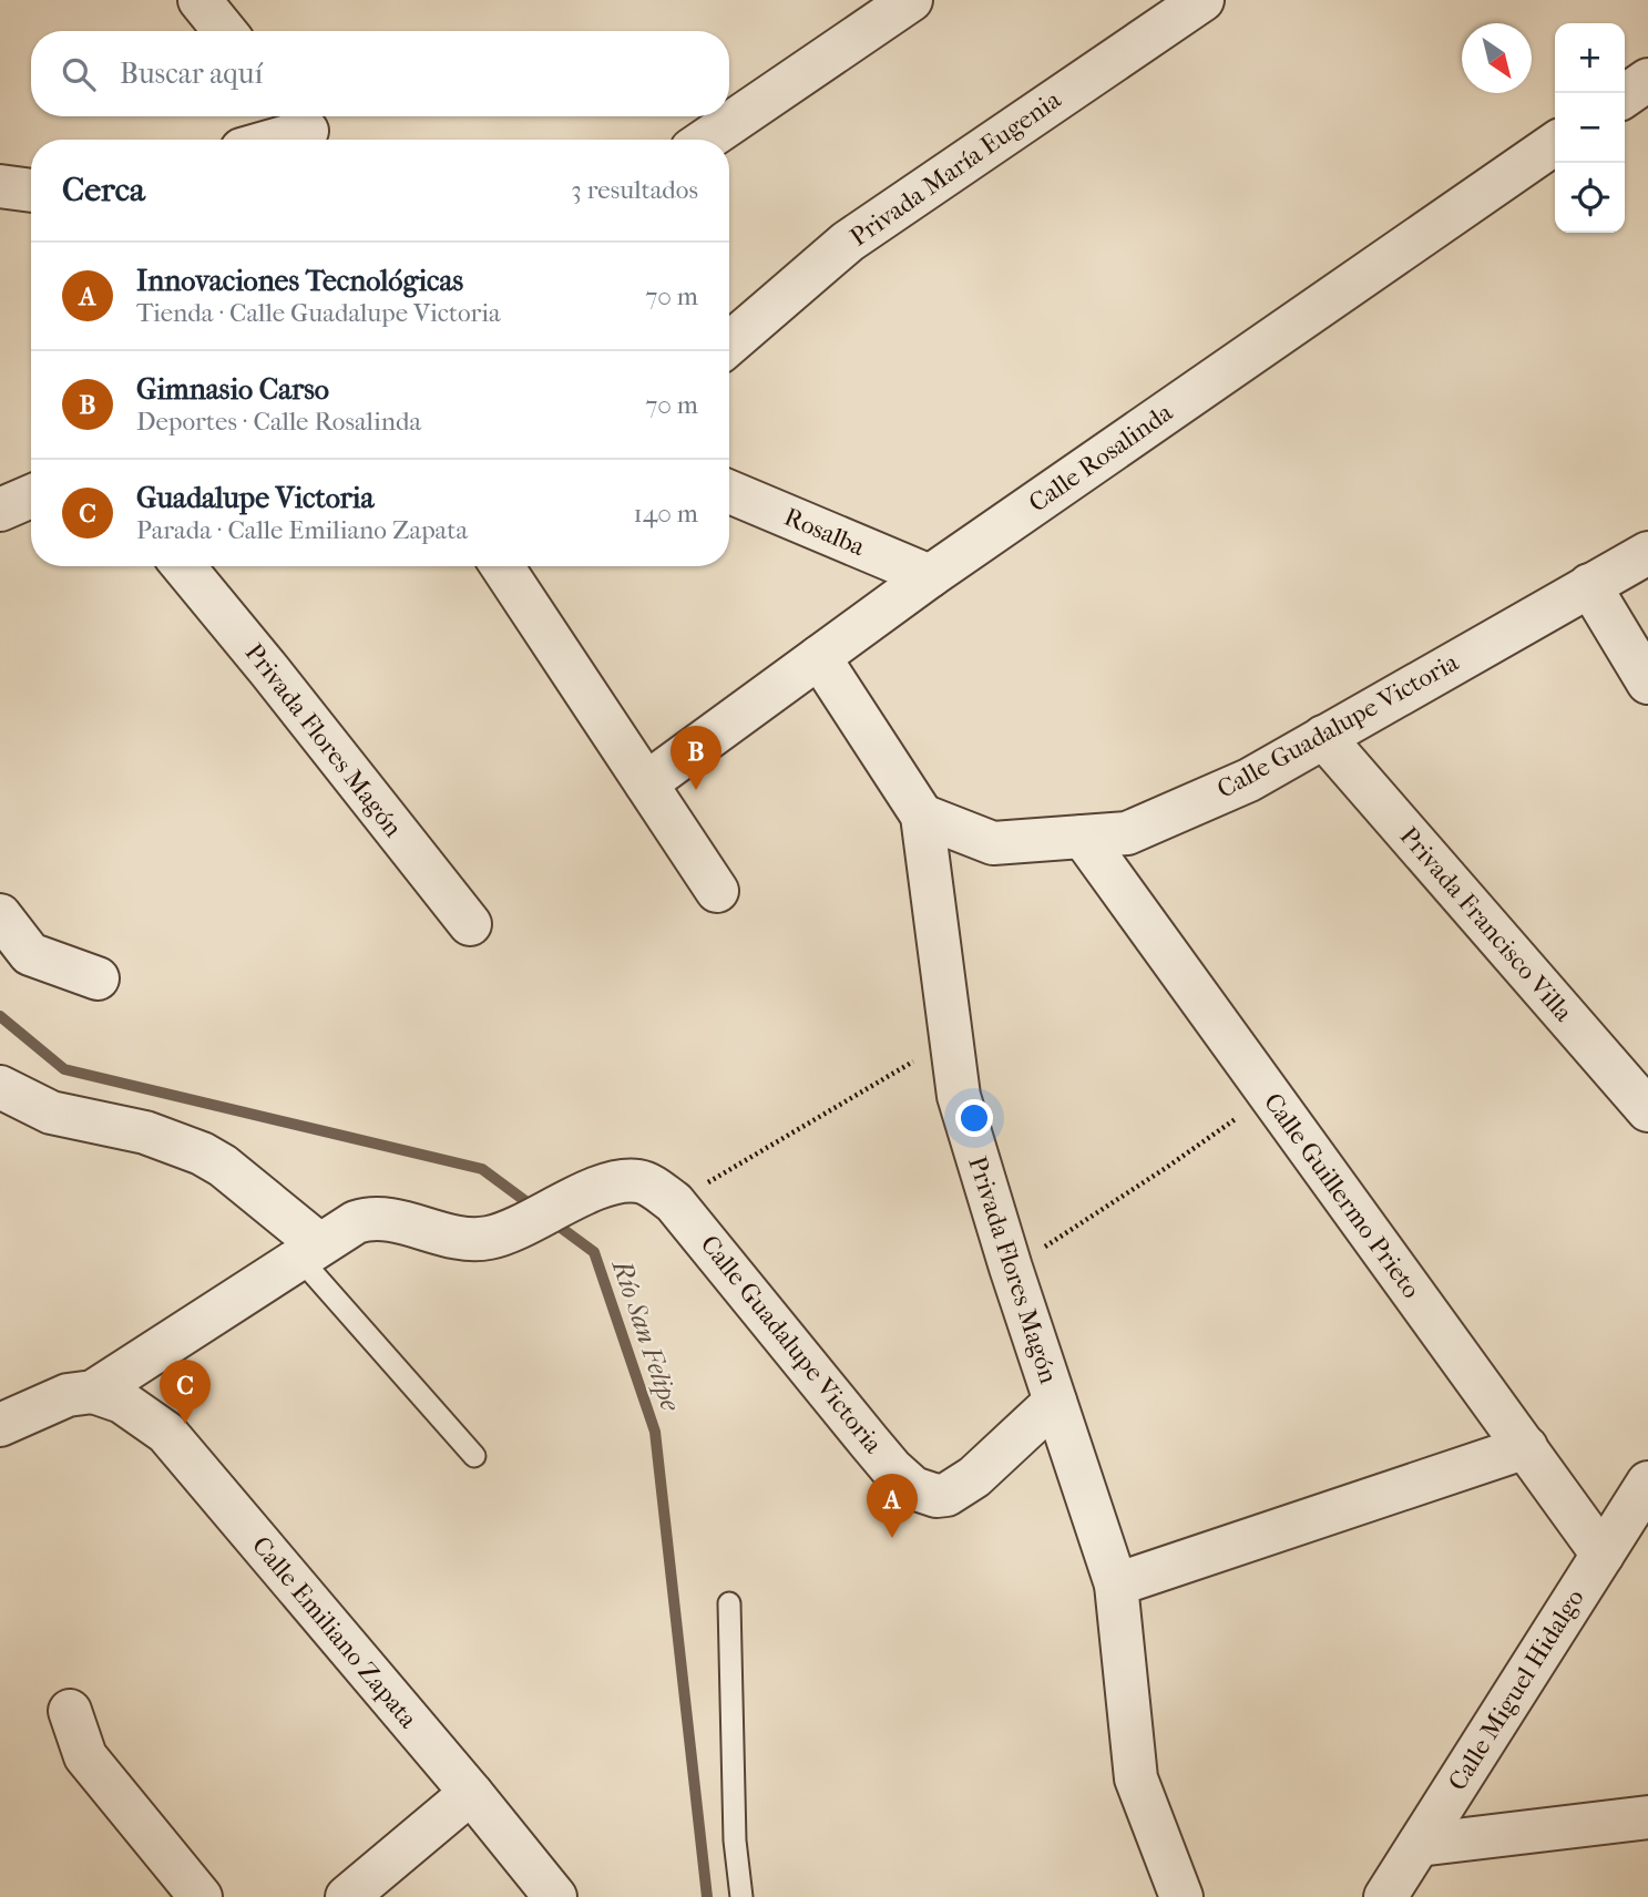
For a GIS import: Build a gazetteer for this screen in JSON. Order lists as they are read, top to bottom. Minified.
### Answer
{"streets":{"street":["Privada María Eugenia","Calle Rosalinda","Rosalba","Calle Guadalupe Victoria","Privada Flores Magón","Privada Francisco Villa","Calle Guillermo Prieto","Calle Emiliano Zapata","Calle Miguel Hidalgo"]},"crossings":[["Calle Rosalinda","Rosalba"],["Calle Rosalinda","Privada Flores Magón"],["Calle Guadalupe Victoria","Privada Flores Magón"],["Calle Guadalupe Victoria","Privada Francisco Villa"],["Calle Guadalupe Victoria","Calle Guillermo Prieto"],["Calle Guillermo Prieto","Calle Miguel Hidalgo"]],"water":["Río San Felipe"],"north":"bottom right","page":{"map_buttons":["+","−"],"search":"Buscar aquí","heading":["Cerca","3 resultados"],"list":[{"mark":"A","name":"Innovaciones Tecnológicas","note":"Tienda · Calle Guadalupe Victoria","value":"70 m"},{"mark":"B","name":"Gimnasio Carso","note":"Deportes · Calle Rosalinda","value":"70 m"},{"mark":"C","name":"Guadalupe Victoria","note":"Parada · Calle Emiliano Zapata","value":"140 m"}],"pins":["B","C","A"]}}
